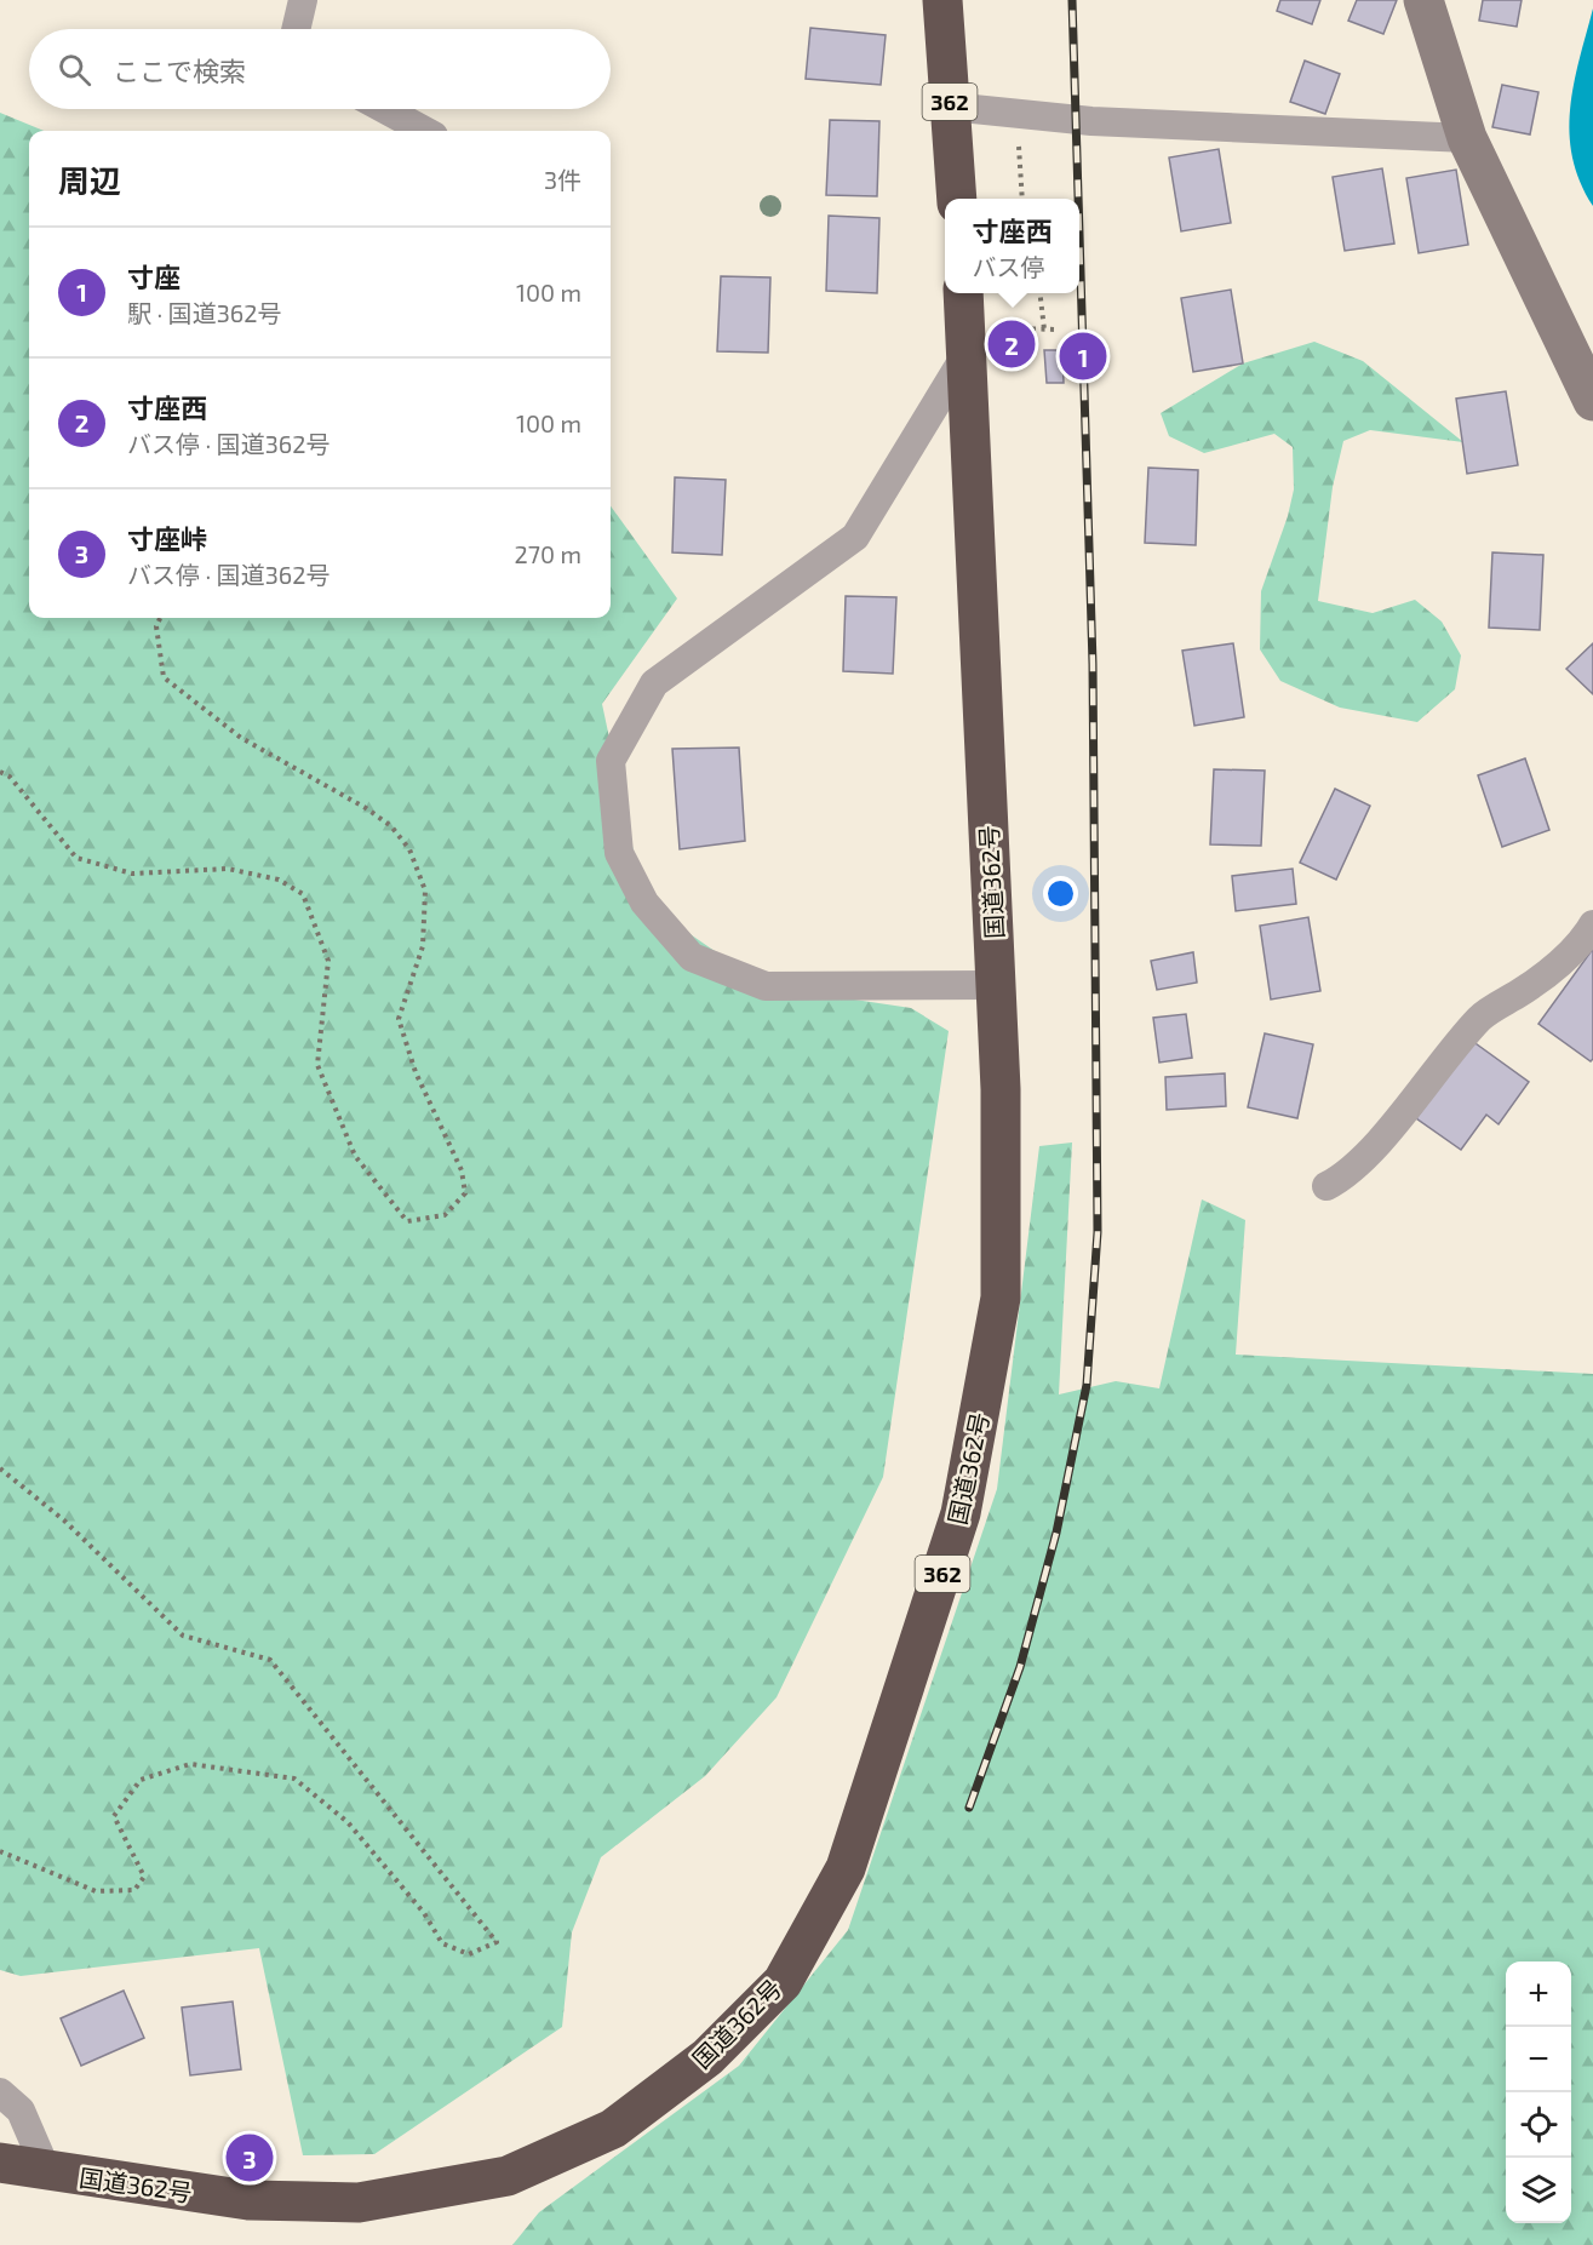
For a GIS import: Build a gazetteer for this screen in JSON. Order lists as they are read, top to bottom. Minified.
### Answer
{"streets":{"highway":["362","国道362号"]},"page":{"search":"ここで検索","heading":["周辺","3件"],"popup":["寸座西","バス停"],"list":[{"mark":"1","name":"寸座","note":"駅 · 国道362号","value":"100 m"},{"mark":"2","name":"寸座西","note":"バス停 · 国道362号","value":"100 m"},{"mark":"3","name":"寸座峠","note":"バス停 · 国道362号","value":"270 m"}],"pins":["2","1","3"],"map_buttons":["+","−"]}}
